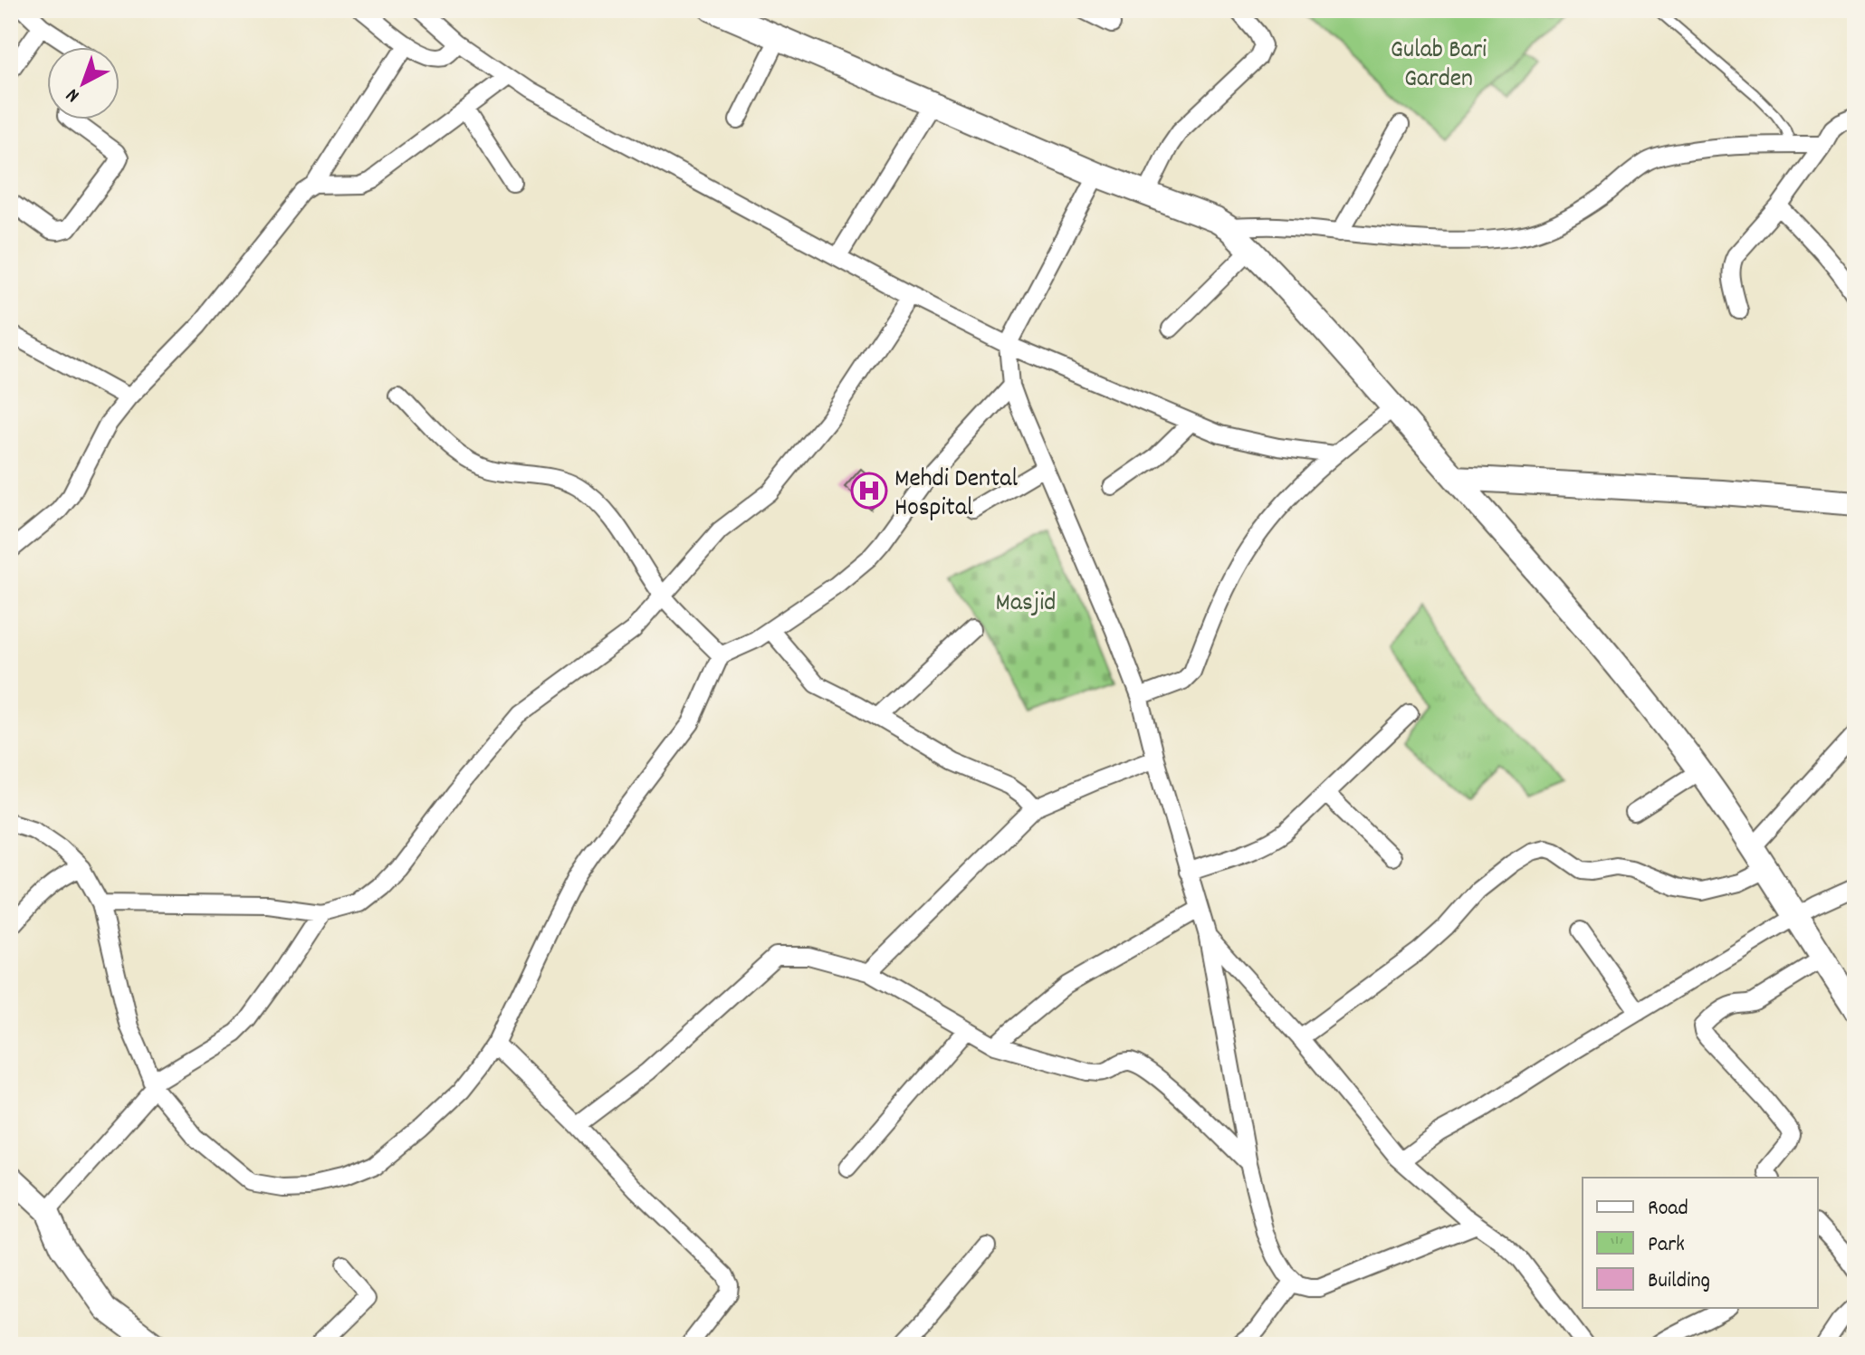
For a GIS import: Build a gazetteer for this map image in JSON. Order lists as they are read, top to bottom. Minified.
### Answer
{"parks":["Gulab Bari Garden","Masjid"],"places":{"hospital":["Mehdi Dental Hospital"]},"legend":["Road","Park","Building"],"north":"bottom left"}
